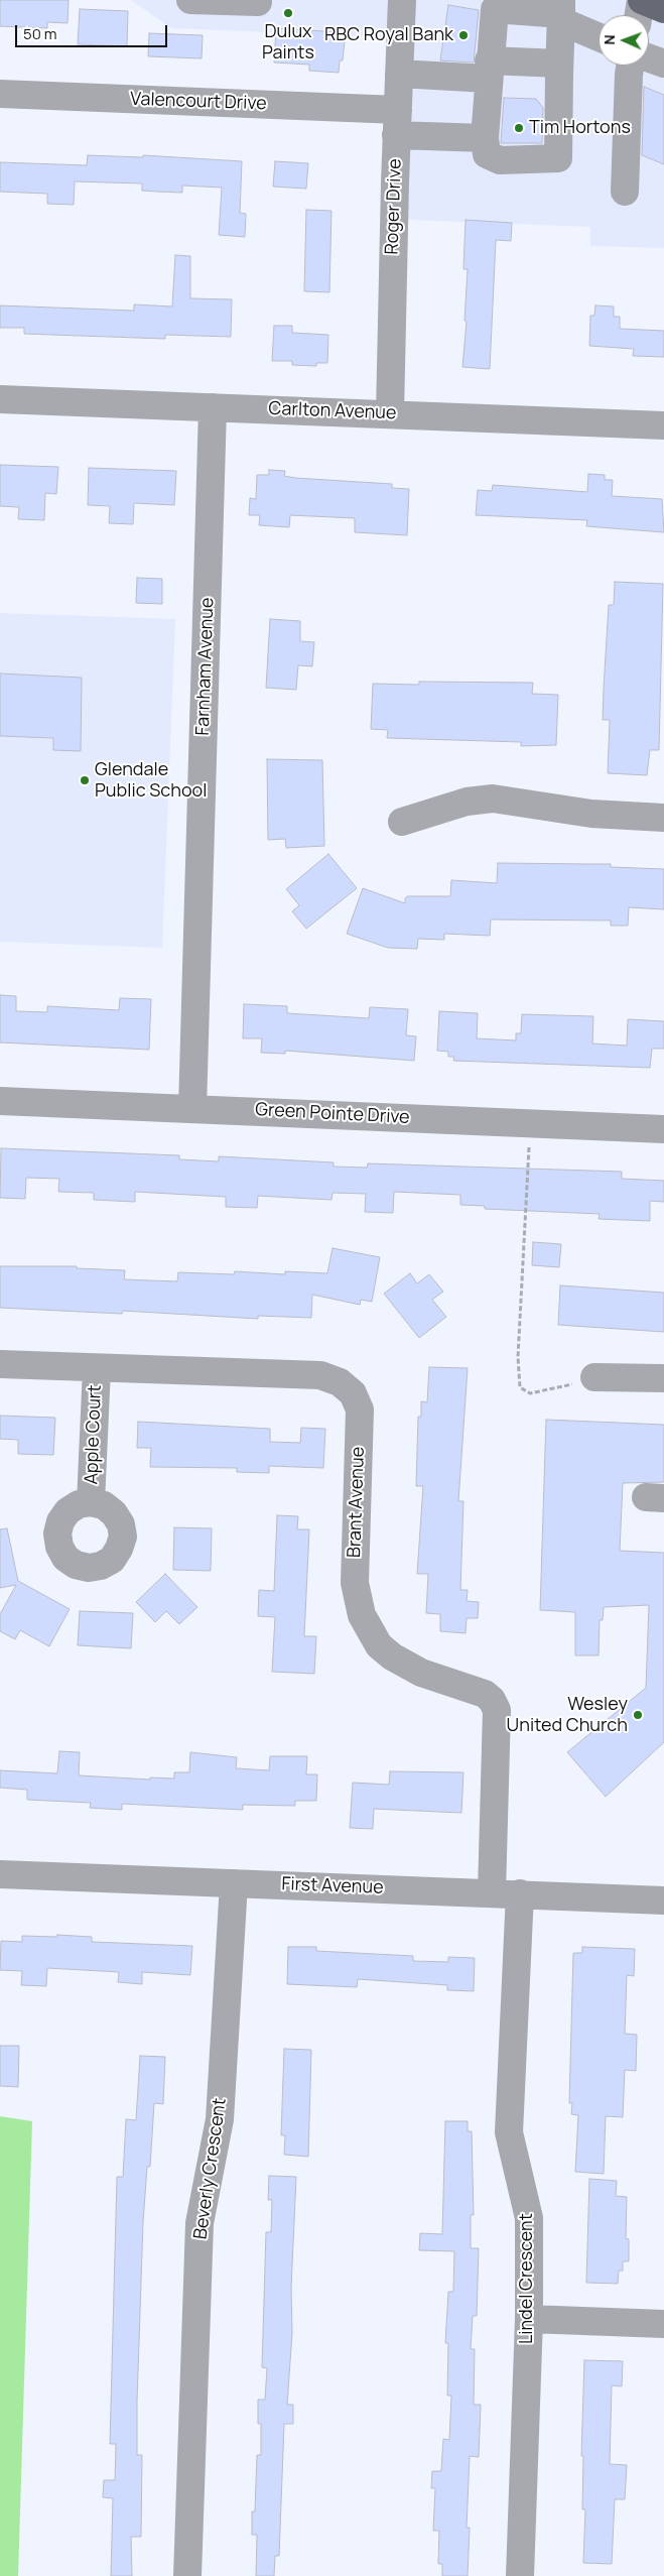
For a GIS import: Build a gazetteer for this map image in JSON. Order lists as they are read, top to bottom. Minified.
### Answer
{"streets":{"street":["Valencourt Drive","Roger Drive","Carlton Avenue","Farnham Avenue","Green Pointe Drive","Apple Court","Brant Avenue","First Avenue","Beverly Crescent","Lindel Crescent"]},"crossings":[["Valencourt Drive","Roger Drive"],["Roger Drive","Carlton Avenue"],["Carlton Avenue","Farnham Avenue"],["Farnham Avenue","Green Pointe Drive"],["Apple Court","Brant Avenue"],["Brant Avenue","First Avenue"],["First Avenue","Beverly Crescent"],["First Avenue","Lindel Crescent"]],"places":["Dulux Paints","RBC Royal Bank","Tim Hortons","Glendale Public School","Wesley United Church"],"scale_bar":"50 m","north":"left"}
